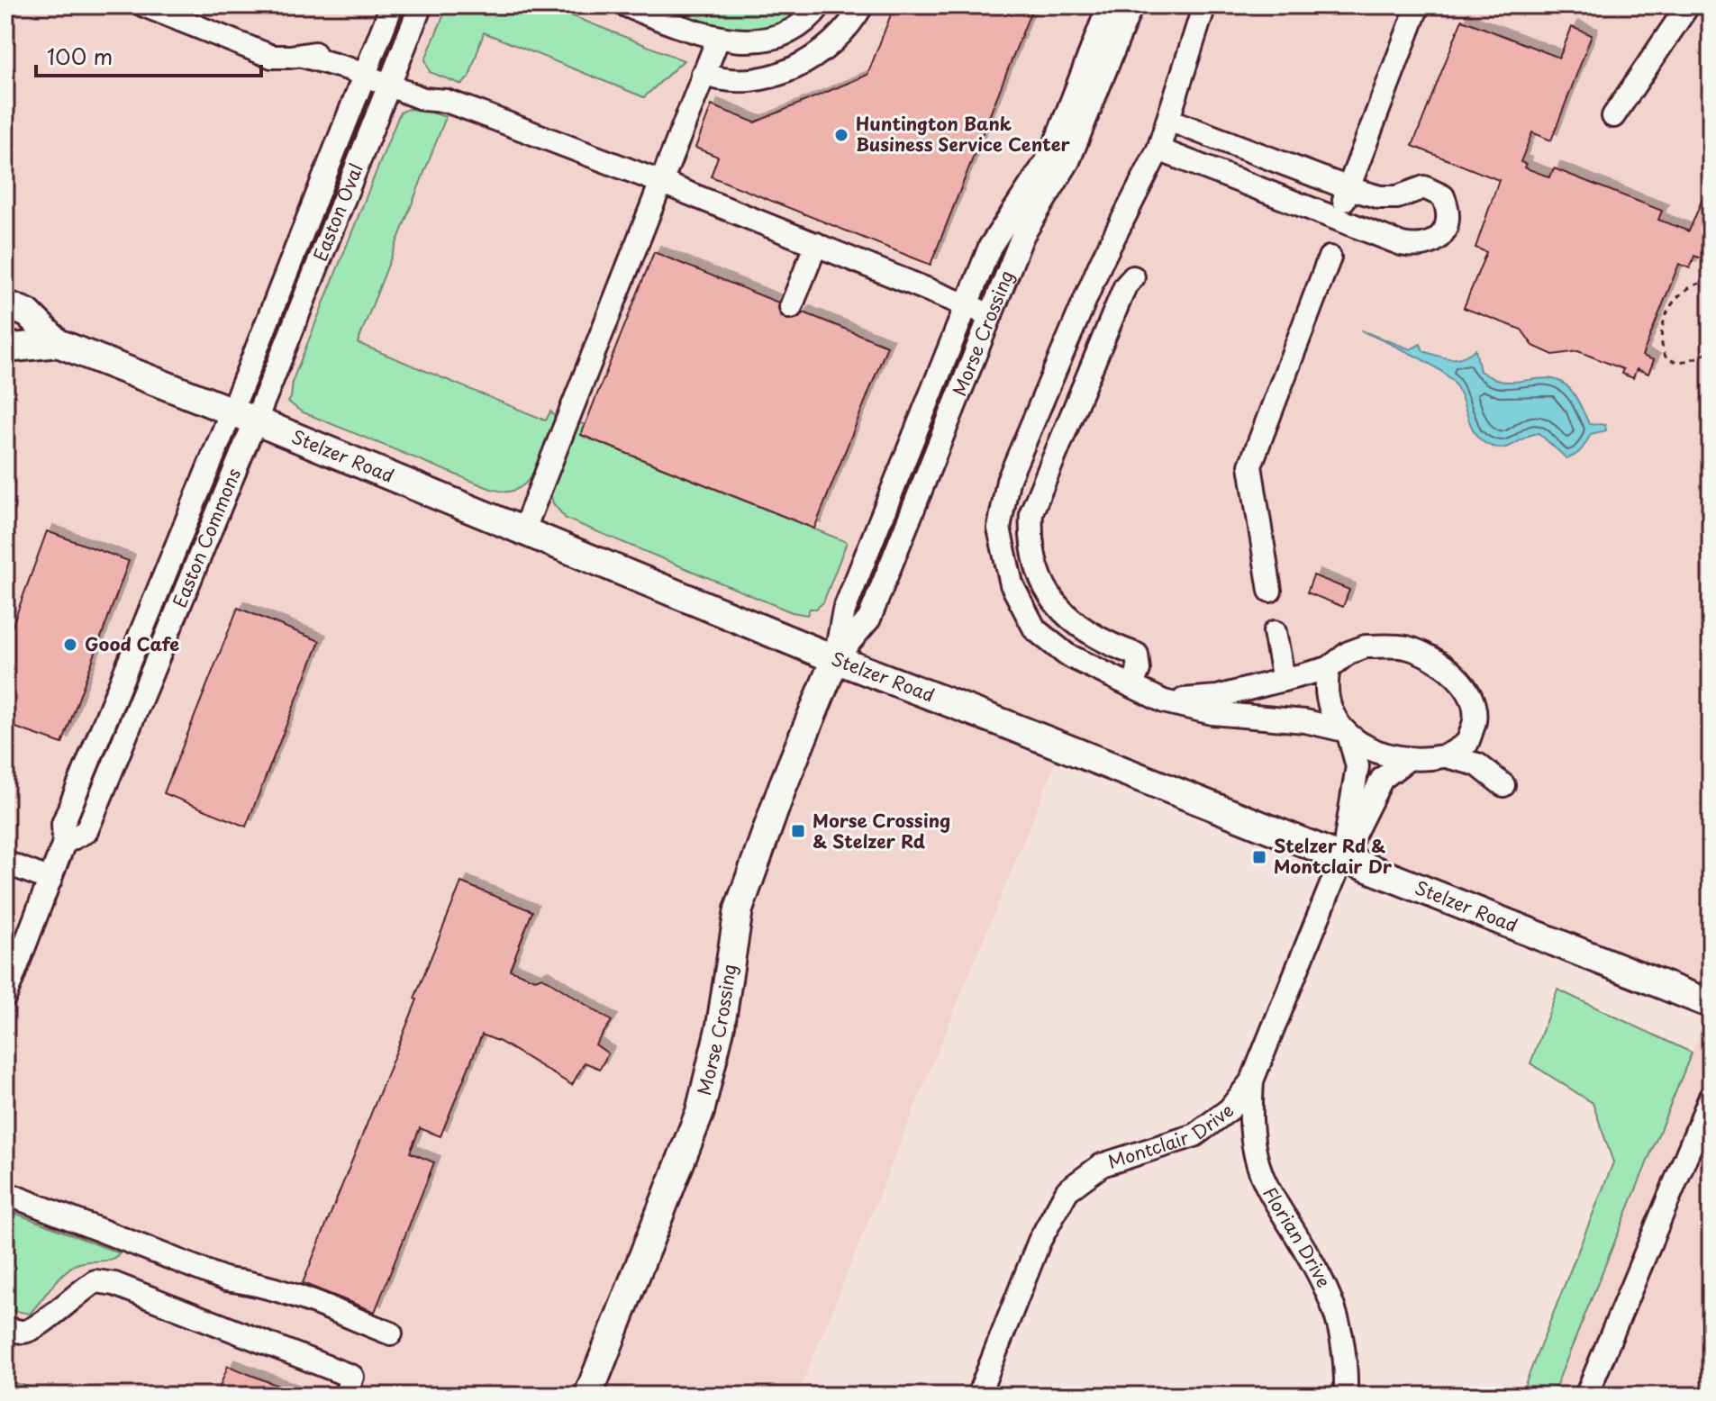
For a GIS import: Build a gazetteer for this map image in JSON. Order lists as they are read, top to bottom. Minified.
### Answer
{"streets":{"main road":["Morse Crossing","Stelzer Road"],"street":["Easton Oval","Easton Commons","Montclair Drive","Florian Drive"]},"crossings":[["Easton Oval","Stelzer Road"],["Easton Oval","Easton Commons"],["Morse Crossing","Stelzer Road"],["Stelzer Road","Easton Commons"],["Stelzer Road","Montclair Drive"],["Montclair Drive","Florian Drive"]],"places":{"other":["Huntington Bank Business Service Center","Good Cafe"],"transit":["Morse Crossing & Stelzer Rd","Stelzer Rd & Montclair Dr"]},"scale_bar":"100 m"}
